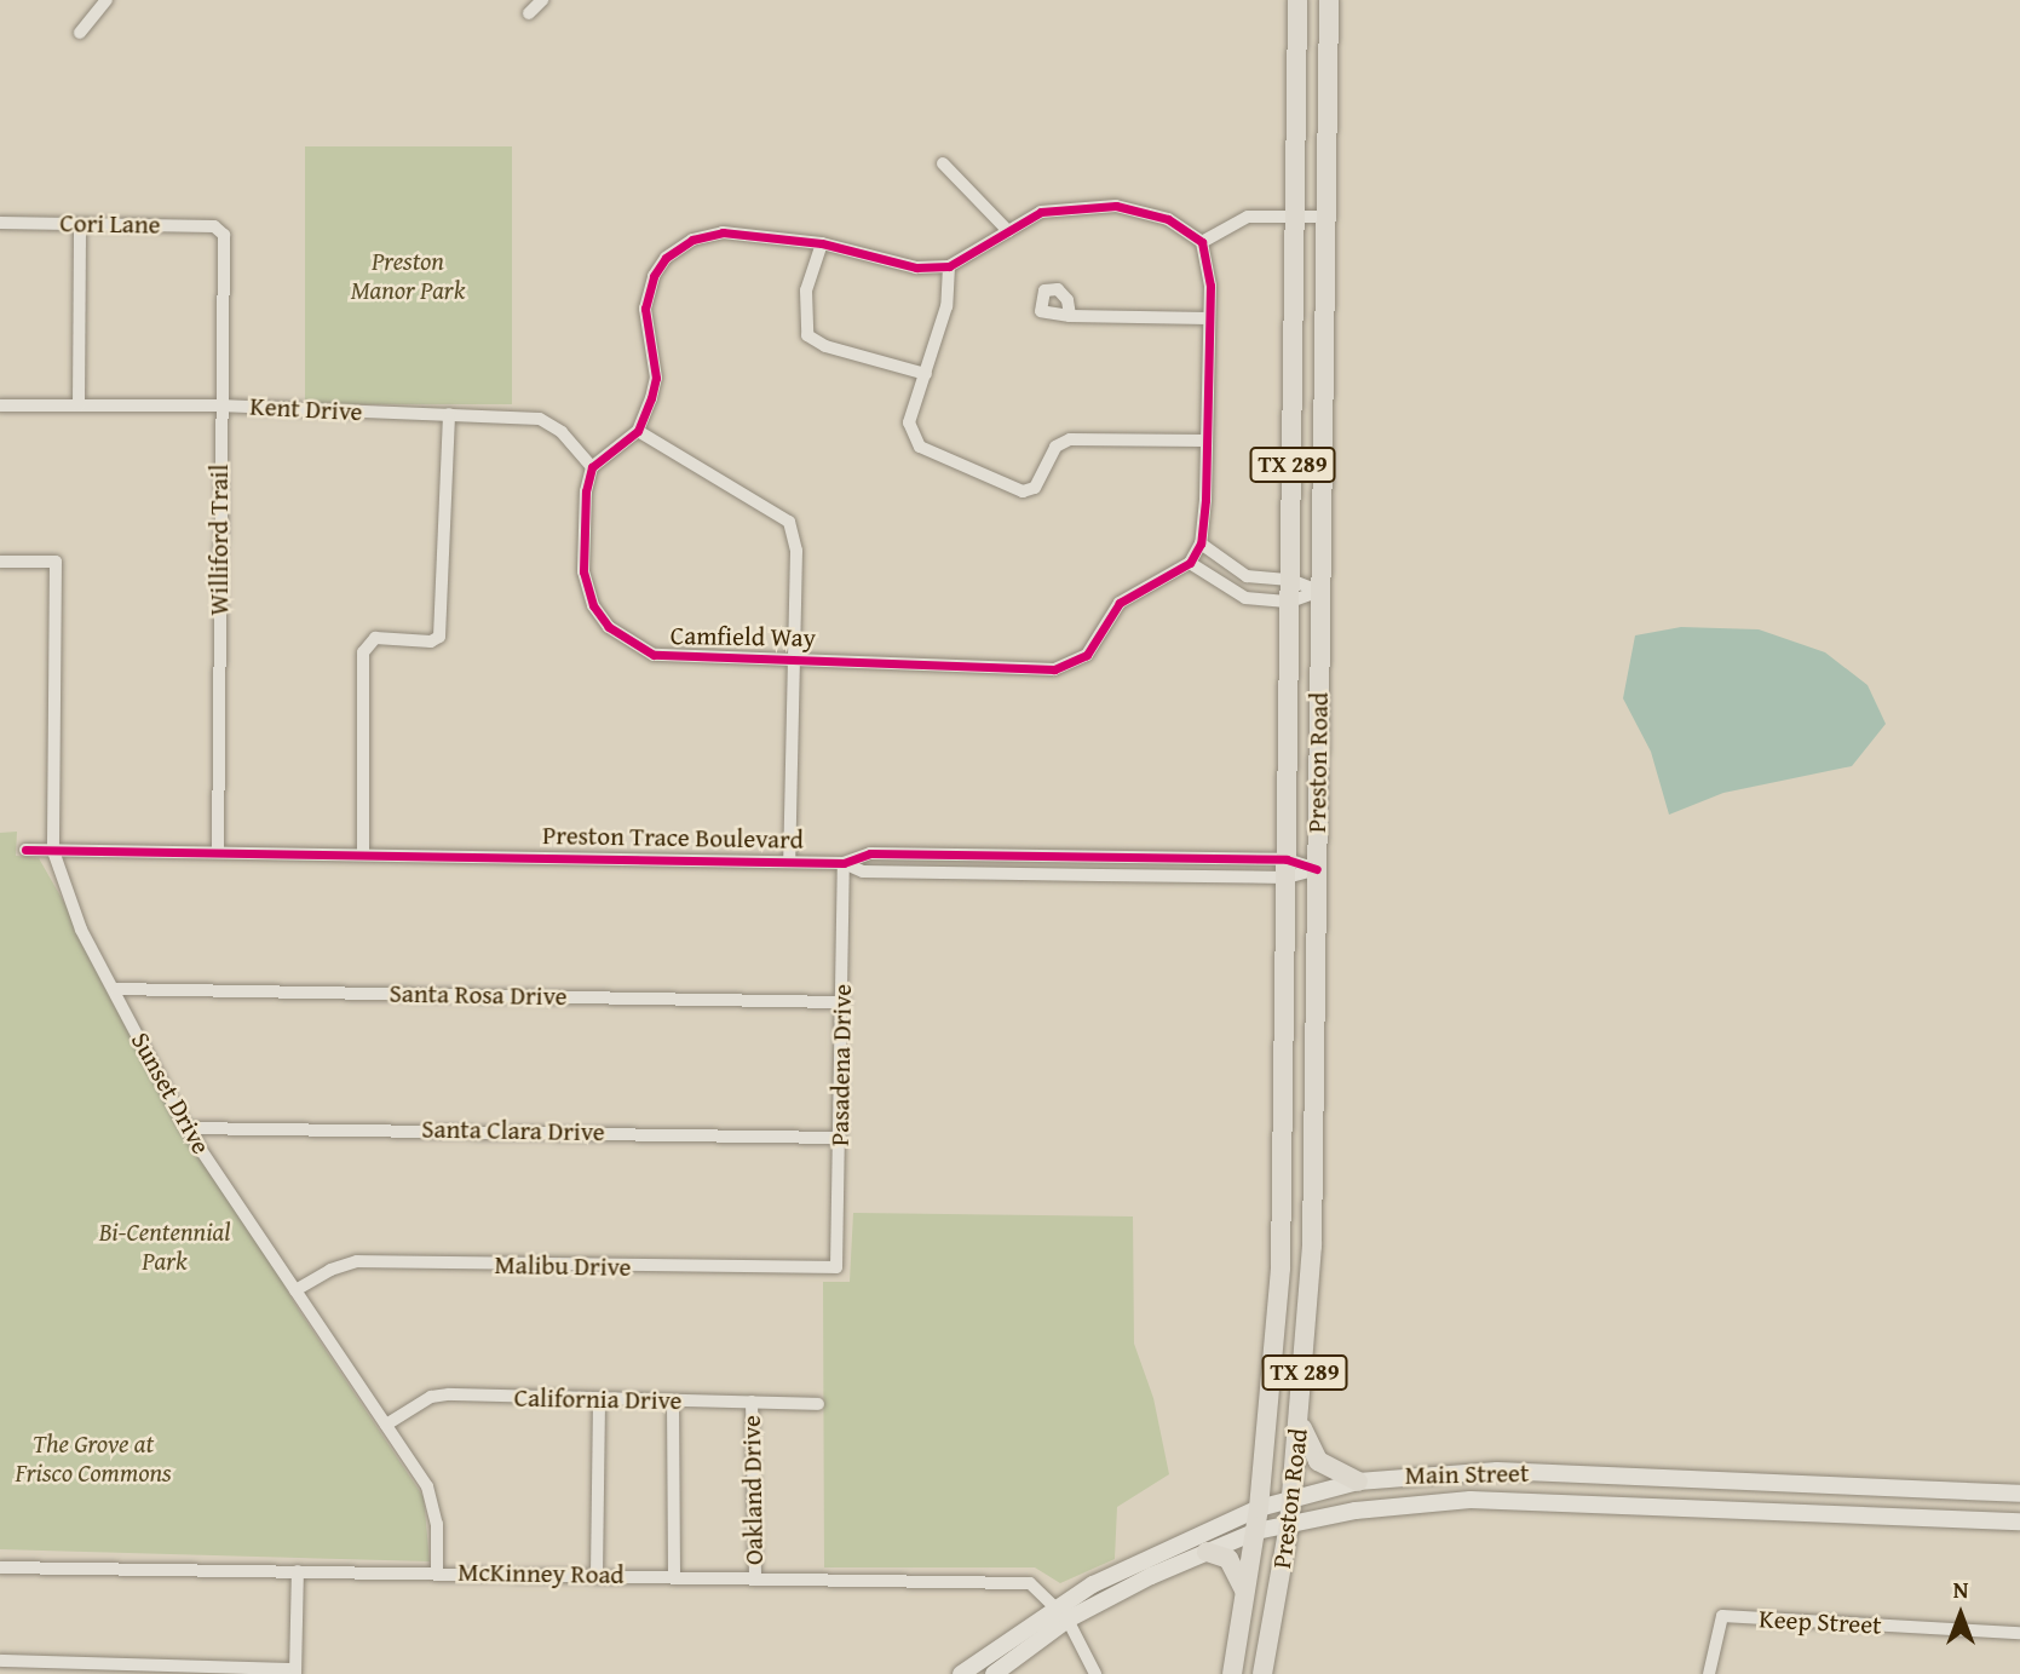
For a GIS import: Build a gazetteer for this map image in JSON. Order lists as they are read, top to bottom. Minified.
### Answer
{"streets":{"main road":["TX 289","Preston Road","Main Street"],"street":["Cori Lane","Kent Drive","Williford Trail","Camfield Way","Preston Trace Boulevard","Santa Rosa Drive","Pasadena Drive","Sunset Drive","Santa Clara Drive","Malibu Drive","California Drive","Oakland Drive","McKinney Road","Keep Street"]},"crossings":[["Cori Lane","Williford Trail"],["Kent Drive","Williford Trail"],["Kent Drive","Camfield Way"],["Williford Trail","Preston Trace Boulevard"],["Preston Road","Preston Trace Boulevard"],["Preston Road","Main Street"],["Preston Trace Boulevard","Pasadena Drive"],["Preston Trace Boulevard","Sunset Drive"],["Santa Rosa Drive","Pasadena Drive"],["Santa Rosa Drive","Sunset Drive"],["Pasadena Drive","Santa Clara Drive"],["Pasadena Drive","Malibu Drive"],["Sunset Drive","Santa Clara Drive"],["Sunset Drive","Malibu Drive"],["Sunset Drive","California Drive"],["Sunset Drive","McKinney Road"],["California Drive","Oakland Drive"],["Main Street","McKinney Road"],["Oakland Drive","McKinney Road"]],"parks":["Preston Manor Park","Bi-Centennial Park","The Grove at Frisco Commons"],"north":"top"}
